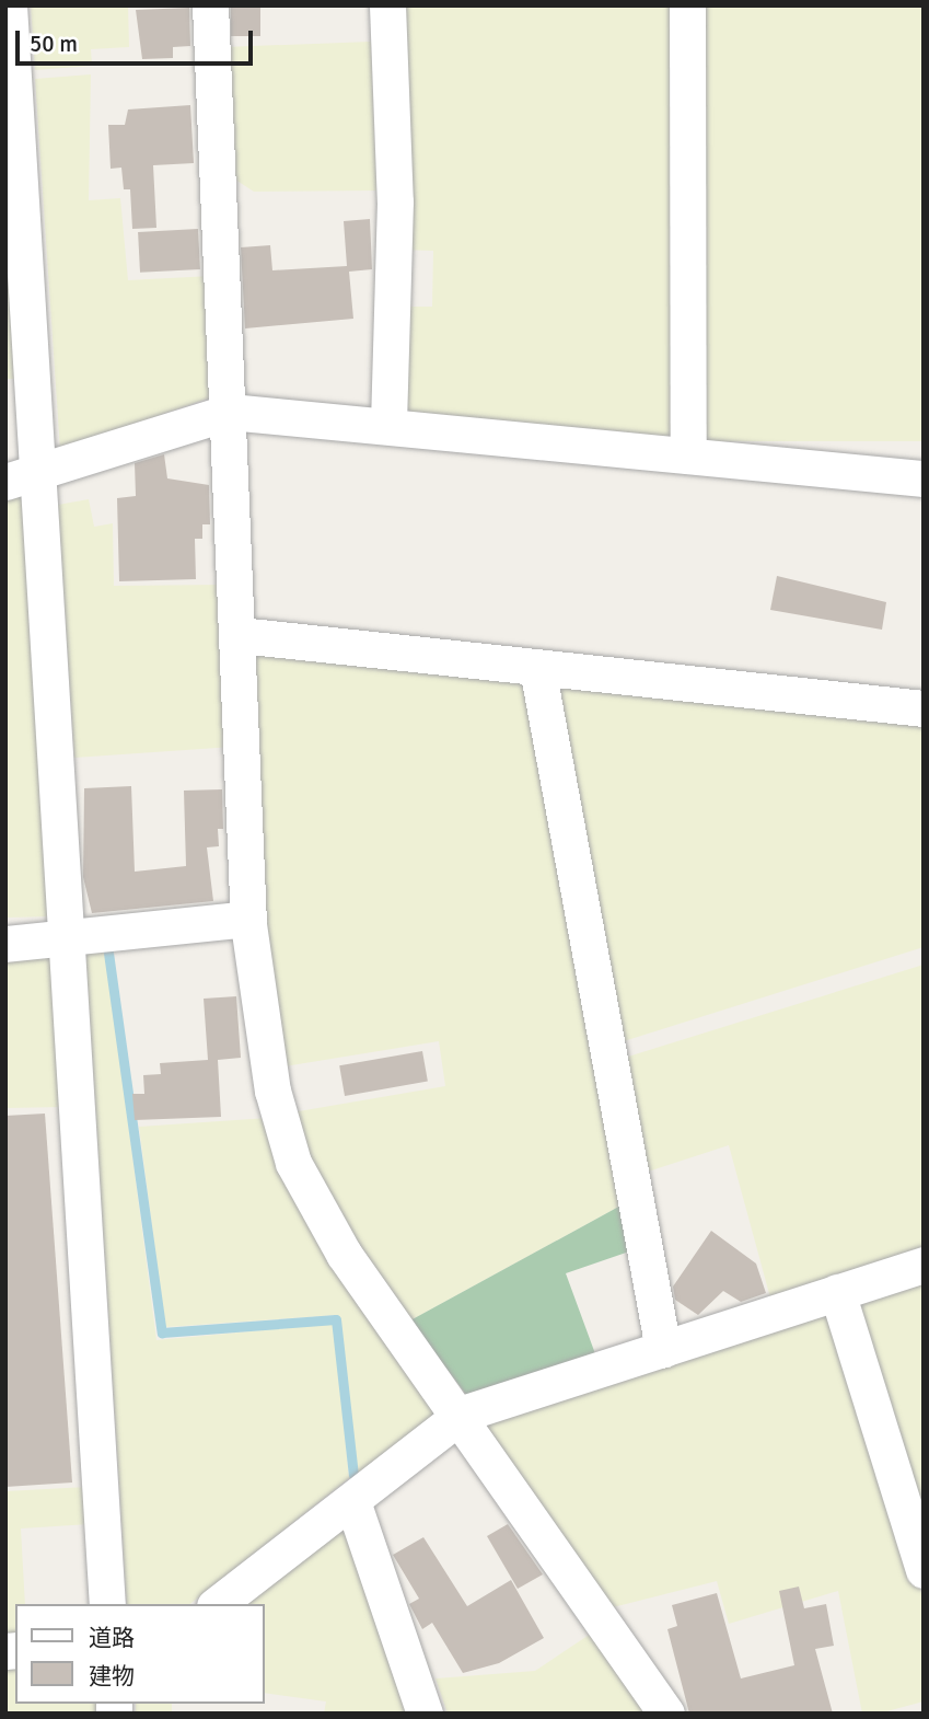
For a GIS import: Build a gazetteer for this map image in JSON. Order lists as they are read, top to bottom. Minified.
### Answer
{"legend":["道路","建物"],"scale_bar":"50 m"}
